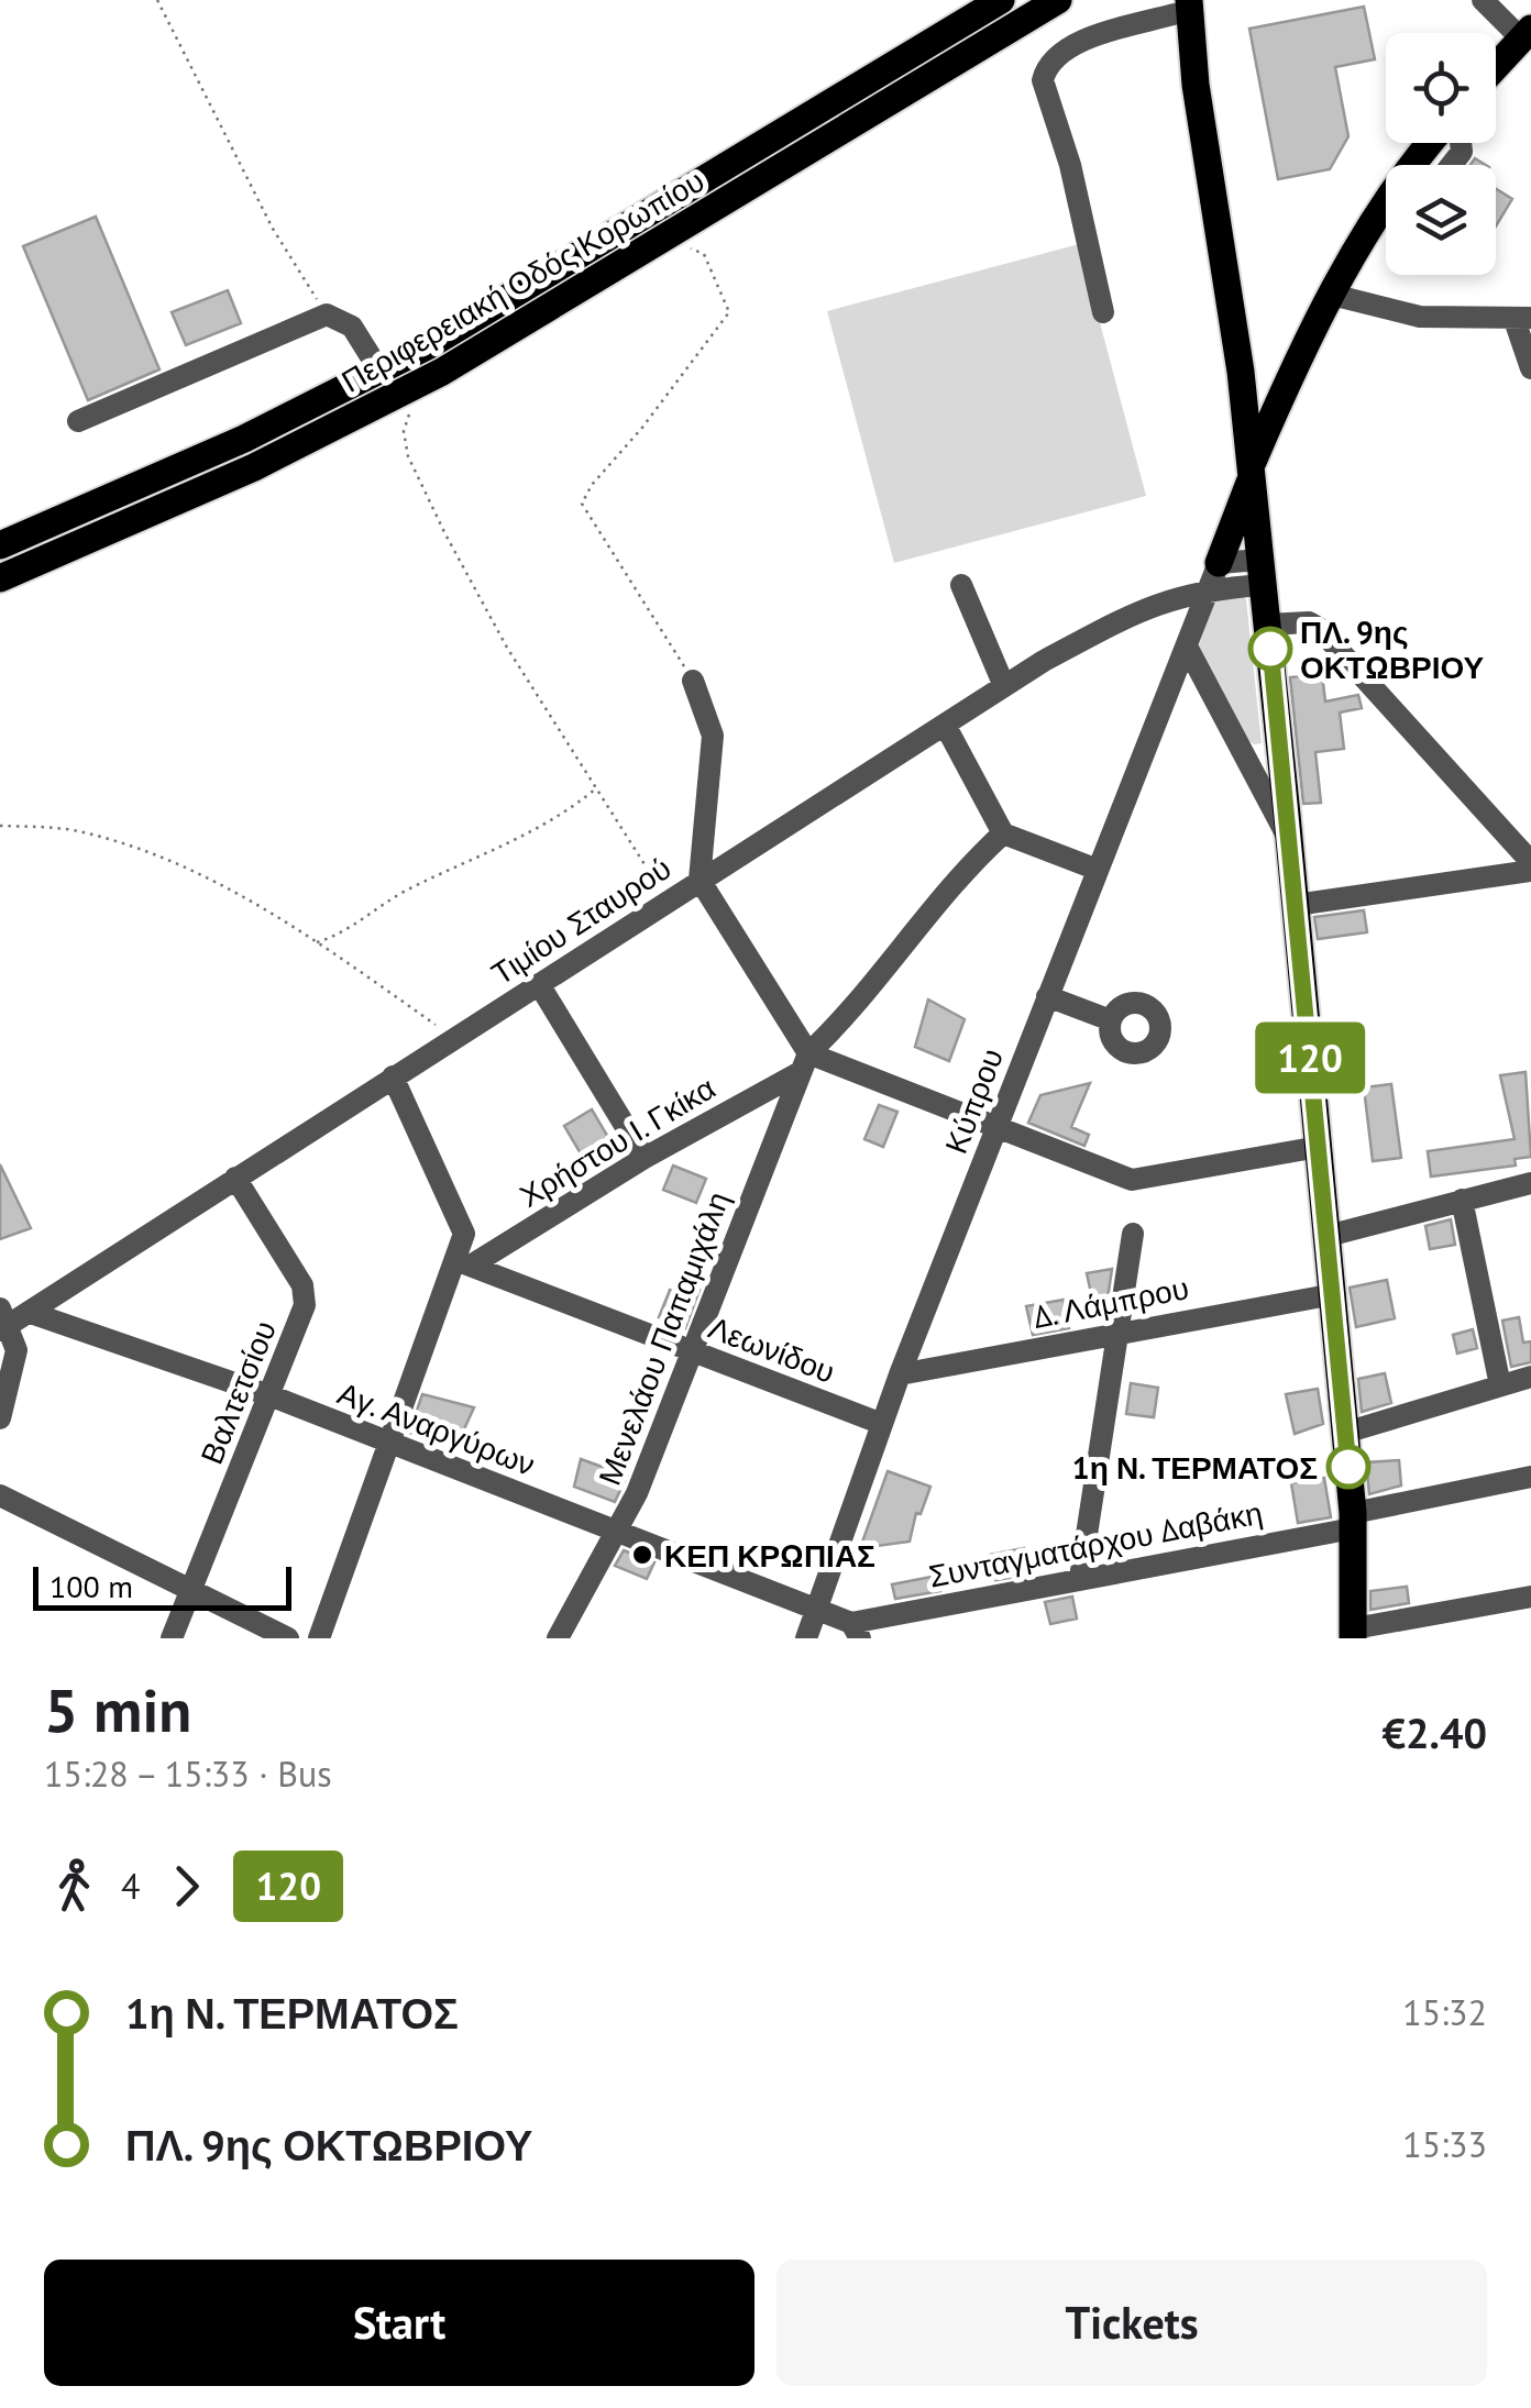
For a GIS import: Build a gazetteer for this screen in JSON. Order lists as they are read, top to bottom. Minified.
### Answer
{"streets":{"main road":["Περιφερειακή Οδός Κορωπίου"],"street":["Τιμίου Σταυρού","Κύπρου","Χρήστου Ι. Γκίκα","Δ. Λάμπρου","Μενελάου Παπαμιχάλη","Λεωνίδου","Βαλτετσίου","Αγ. Αναργύρων","Συνταγματάρχου Δαβάκη"]},"crossings":[["Τιμίου Σταυρού","Κύπρου"],["Τιμίου Σταυρού","Βαλτετσίου"],["Τιμίου Σταυρού","Αγ. Αναργύρων"],["Κύπρου","Δ. Λάμπρου"],["Κύπρου","Λεωνίδου"],["Κύπρου","Αγ. Αναργύρων"],["Χρήστου Ι. Γκίκα","Μενελάου Παπαμιχάλη"],["Χρήστου Ι. Γκίκα","Λεωνίδου"],["Μενελάου Παπαμιχάλη","Λεωνίδου"],["Μενελάου Παπαμιχάλη","Αγ. Αναργύρων"],["Βαλτετσίου","Αγ. Αναργύρων"],["Αγ. Αναργύρων","Συνταγματάρχου Δαβάκη"]],"places":["ΠΛ. 9ης ΟΚΤΩΒΡΙΟΥ","1η Ν. ΤΕΡΜΑΤΟΣ","ΚΕΠ ΚΡΩΠΙΑΣ"],"lines":["bus line 120"],"scale_bar":"100 m","page":{"on_map":"120","scale":"100 m","heading":["5 min","15:28 – 15:33 · Bus","€2.40"],"legs":["4","120"],"list":[{"name":"1η Ν. ΤΕΡΜΑΤΟΣ","value":"15:32"},{"name":"ΠΛ. 9ης ΟΚΤΩΒΡΙΟΥ","value":"15:33"}],"buttons":["Start","Tickets"]}}
